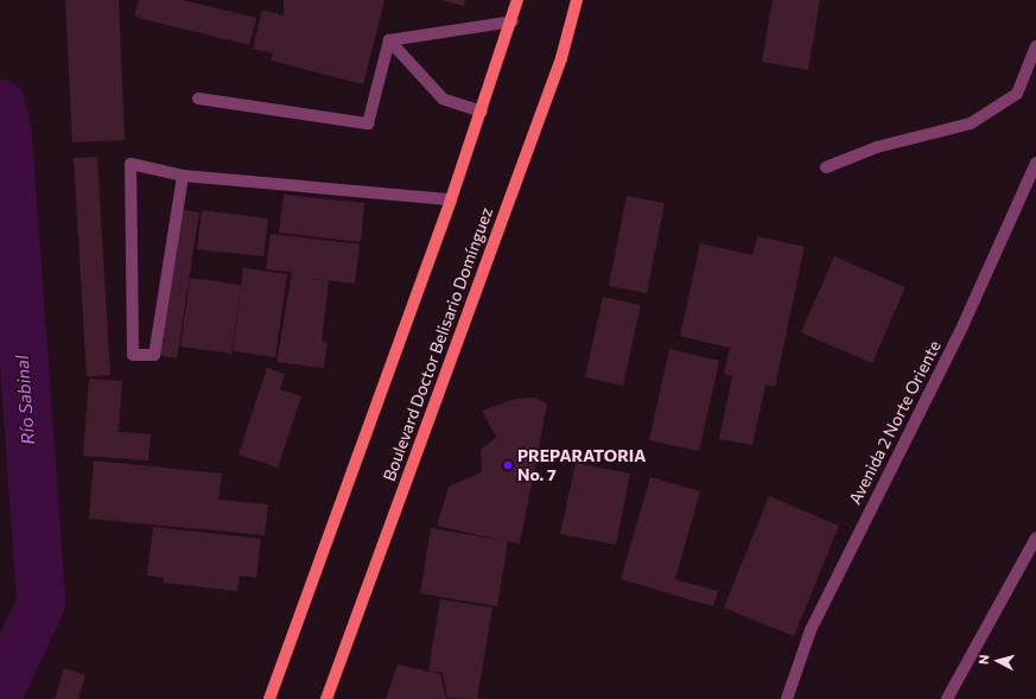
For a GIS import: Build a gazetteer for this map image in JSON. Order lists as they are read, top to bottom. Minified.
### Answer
{"streets":{"main road":["Boulevard Doctor Belisario Domínguez"],"lane":["Avenida 2 Norte Oriente"]},"water":["Río Sabinal"],"places":["PREPARATORIA No. 7"],"north":"left"}
